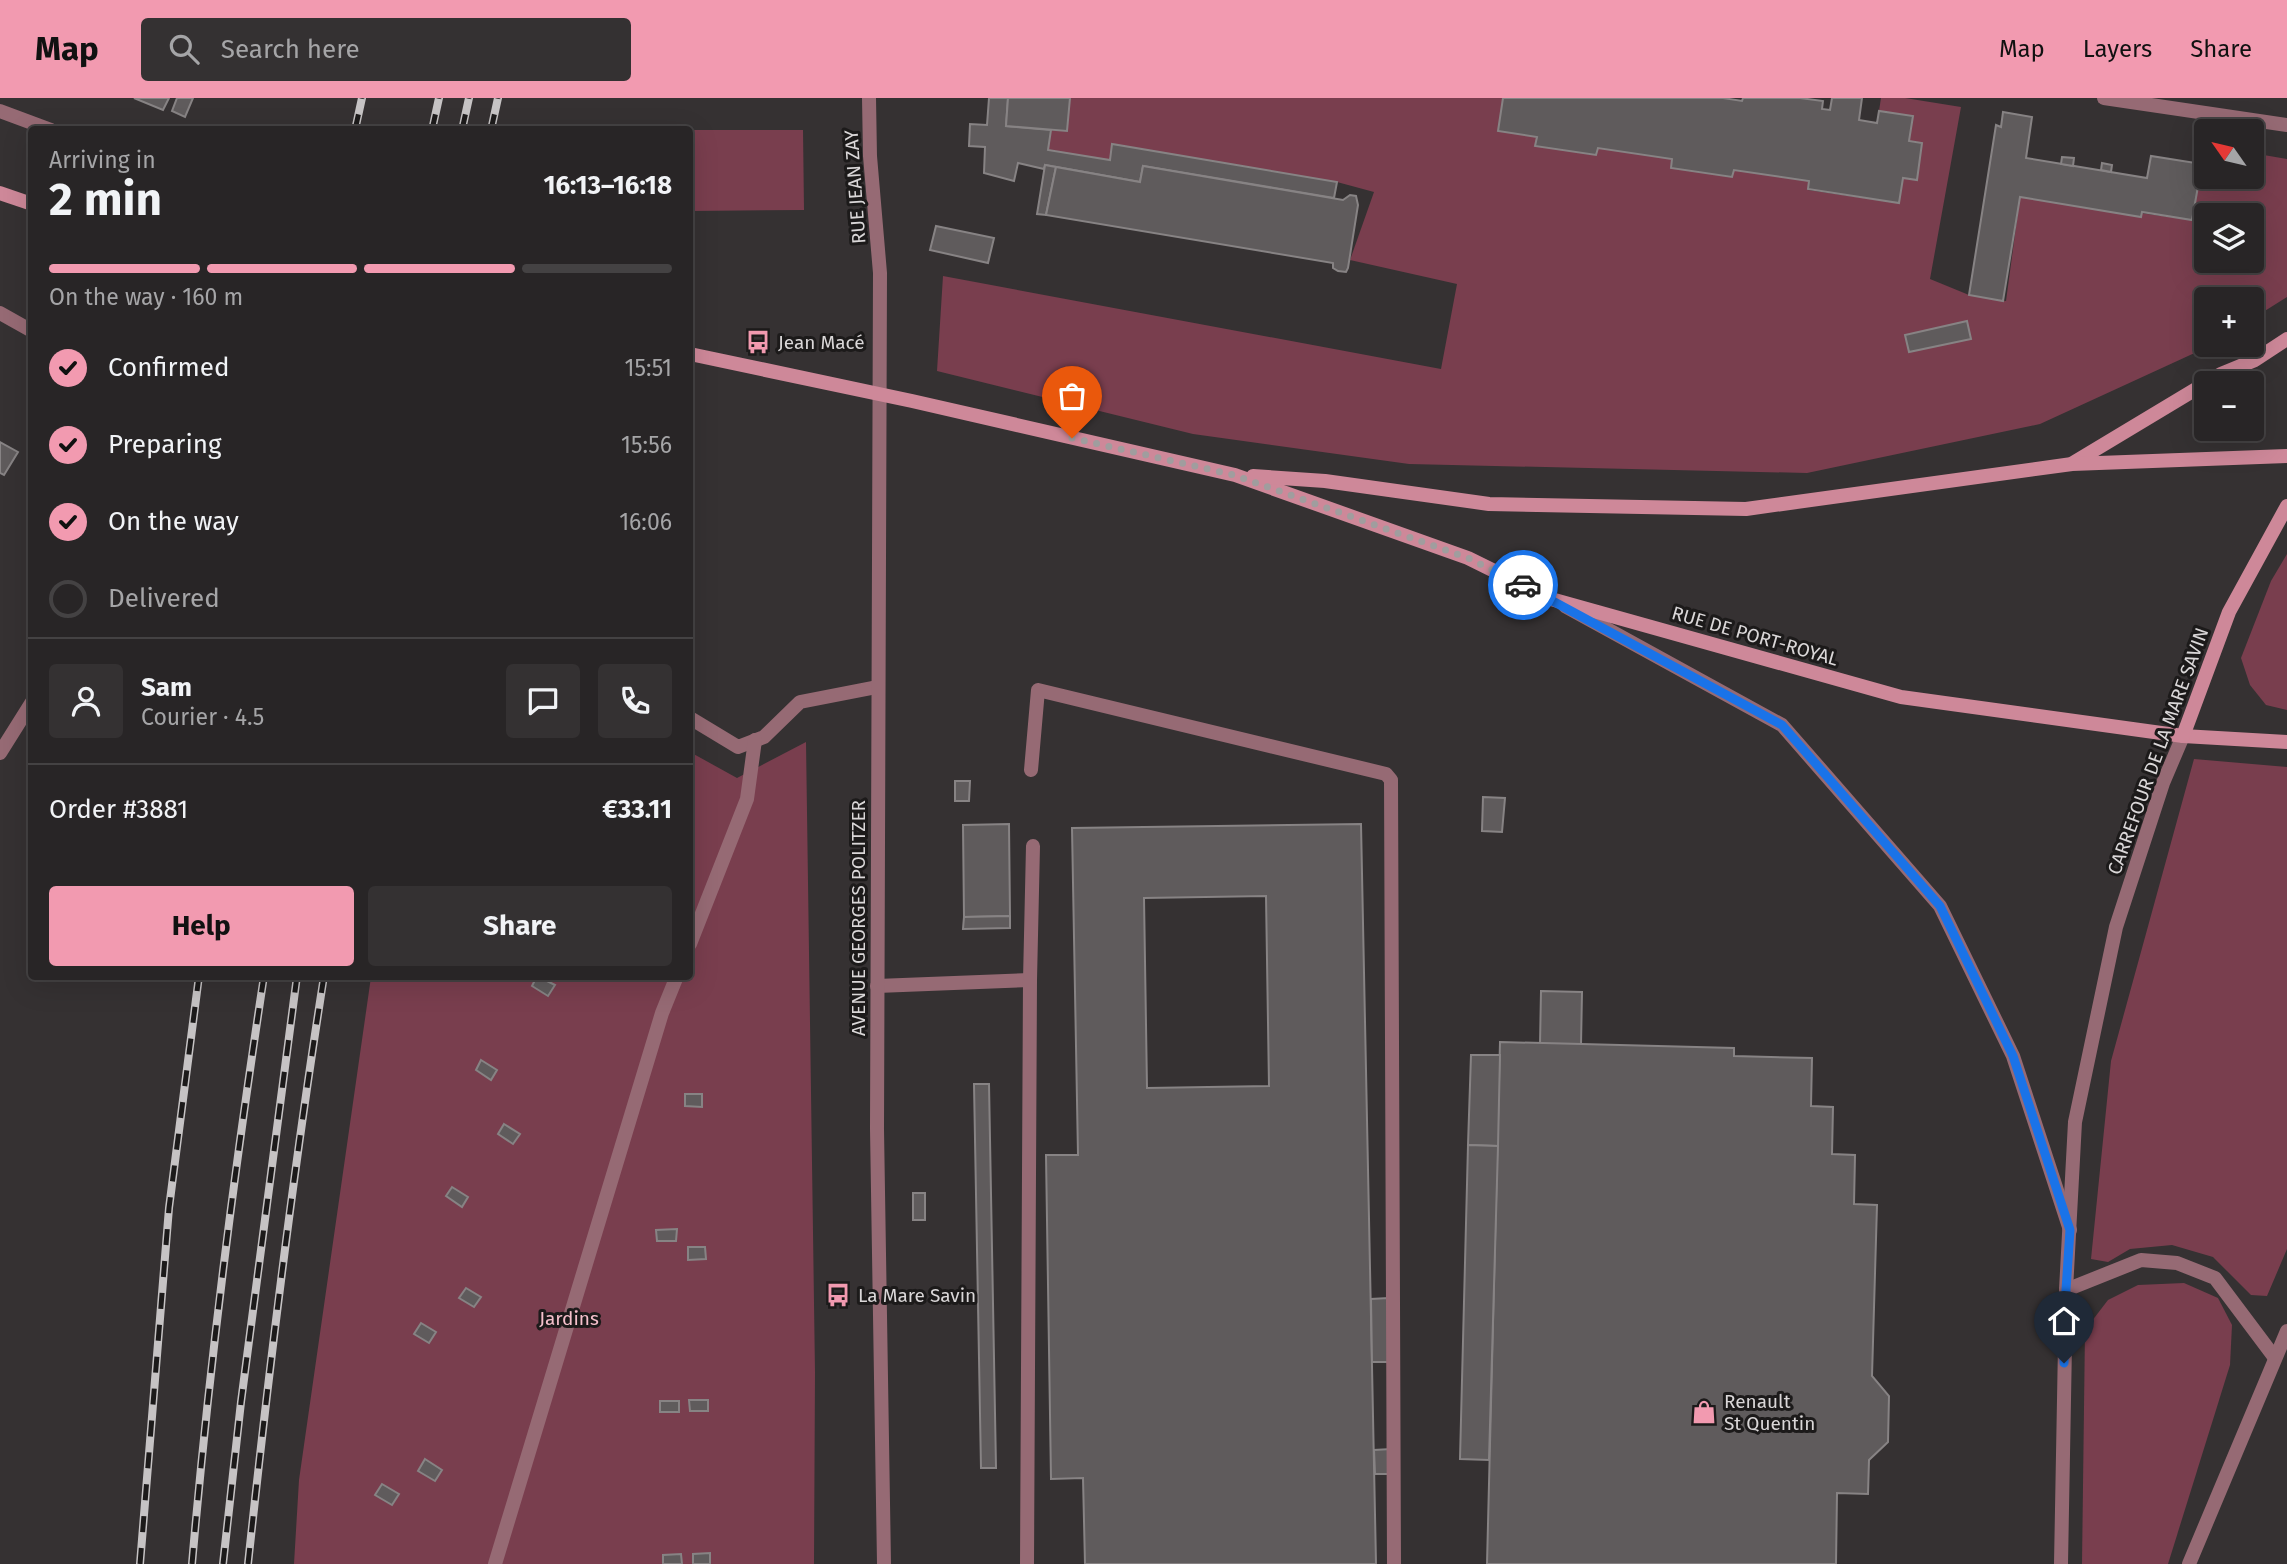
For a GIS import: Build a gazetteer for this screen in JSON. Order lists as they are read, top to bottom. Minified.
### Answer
{"streets":{"main road":["RUE DE PORT-ROYAL","CARREFOUR DE LA MARE SAVIN"],"street":["RUE JEAN ZAY","AVENUE GEORGES POLITZER"]},"crossings":[["RUE JEAN ZAY","AVENUE GEORGES POLITZER"],["RUE DE PORT-ROYAL","CARREFOUR DE LA MARE SAVIN"]],"parks":["Jardins"],"places":{"bus stop":["Jean Macé","La Mare Savin"],"shop":["Renault St Quentin"]},"north":"top left","page":{"header":"Map","search":"Search here","nav":["Map","Layers","Share"],"map_buttons":["+","−"],"heading":["2 min","Arriving in","16:13–16:18"],"panel":["Sam","Courier · 4.5","Order #3881","€33.11"],"bar":"On the way · 160 m","list":[["Confirmed","15:51"],["Preparing","15:56"],["On the way","16:06"],"Delivered"],"buttons":["Help","Share"]}}
